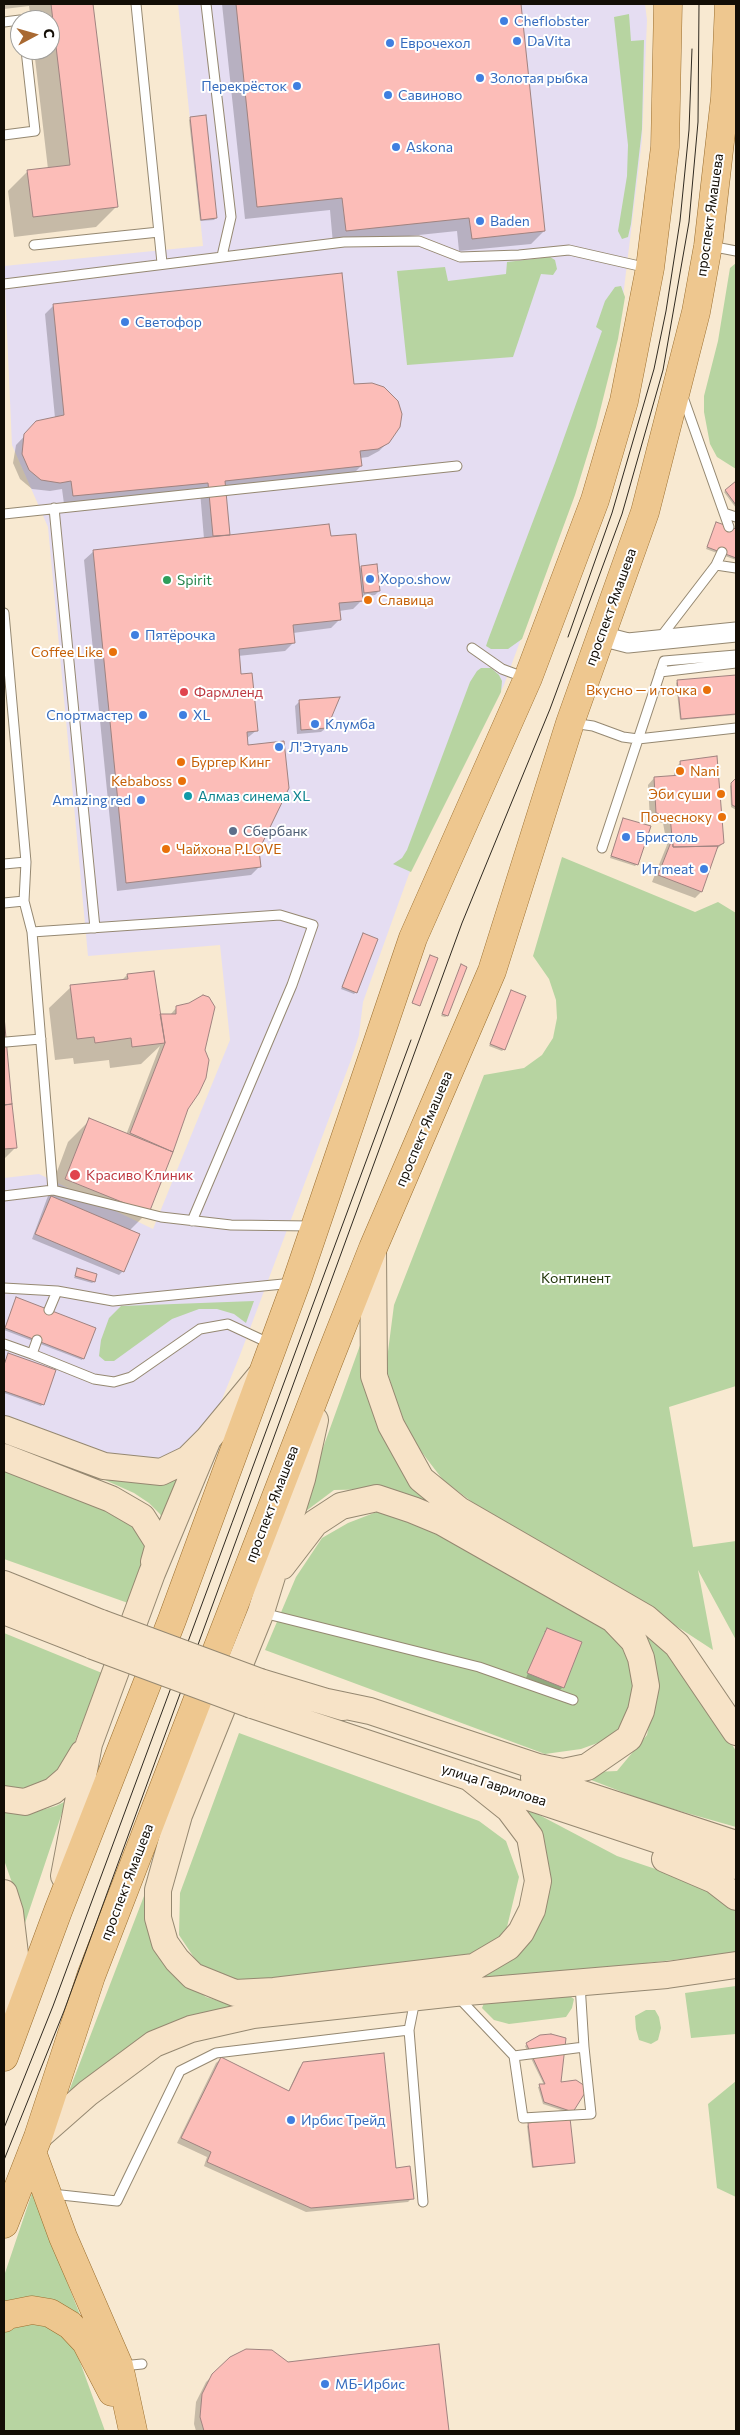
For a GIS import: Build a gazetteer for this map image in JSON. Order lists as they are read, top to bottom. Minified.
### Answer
{"streets":{"main road":["проспект Ямашева","улица Гаврилова"]},"parks":["Континент"],"places":["Cheflobster","DaVita","Еврочехол","Золотая рыбка","Перекрёсток","Савиново","Askona","Baden","Светофор","Xopo.show","Spirit","Славица","Пятёрочка","Coffee Like","Вкусно — и точка","Фармленд","Спортмастер","XL","Клумба","Л'Этуаль","Бургер Кинг","Nani","Kebaboss","Эби суши","Алмаз синема XL","Amazing red","Почесноку","Сбербанк","Бристоль","Чайхона P.LOVE","Ит meat","Красиво Клиник","Ирбис Трейд","МБ-Ирбис"],"north":"right"}
